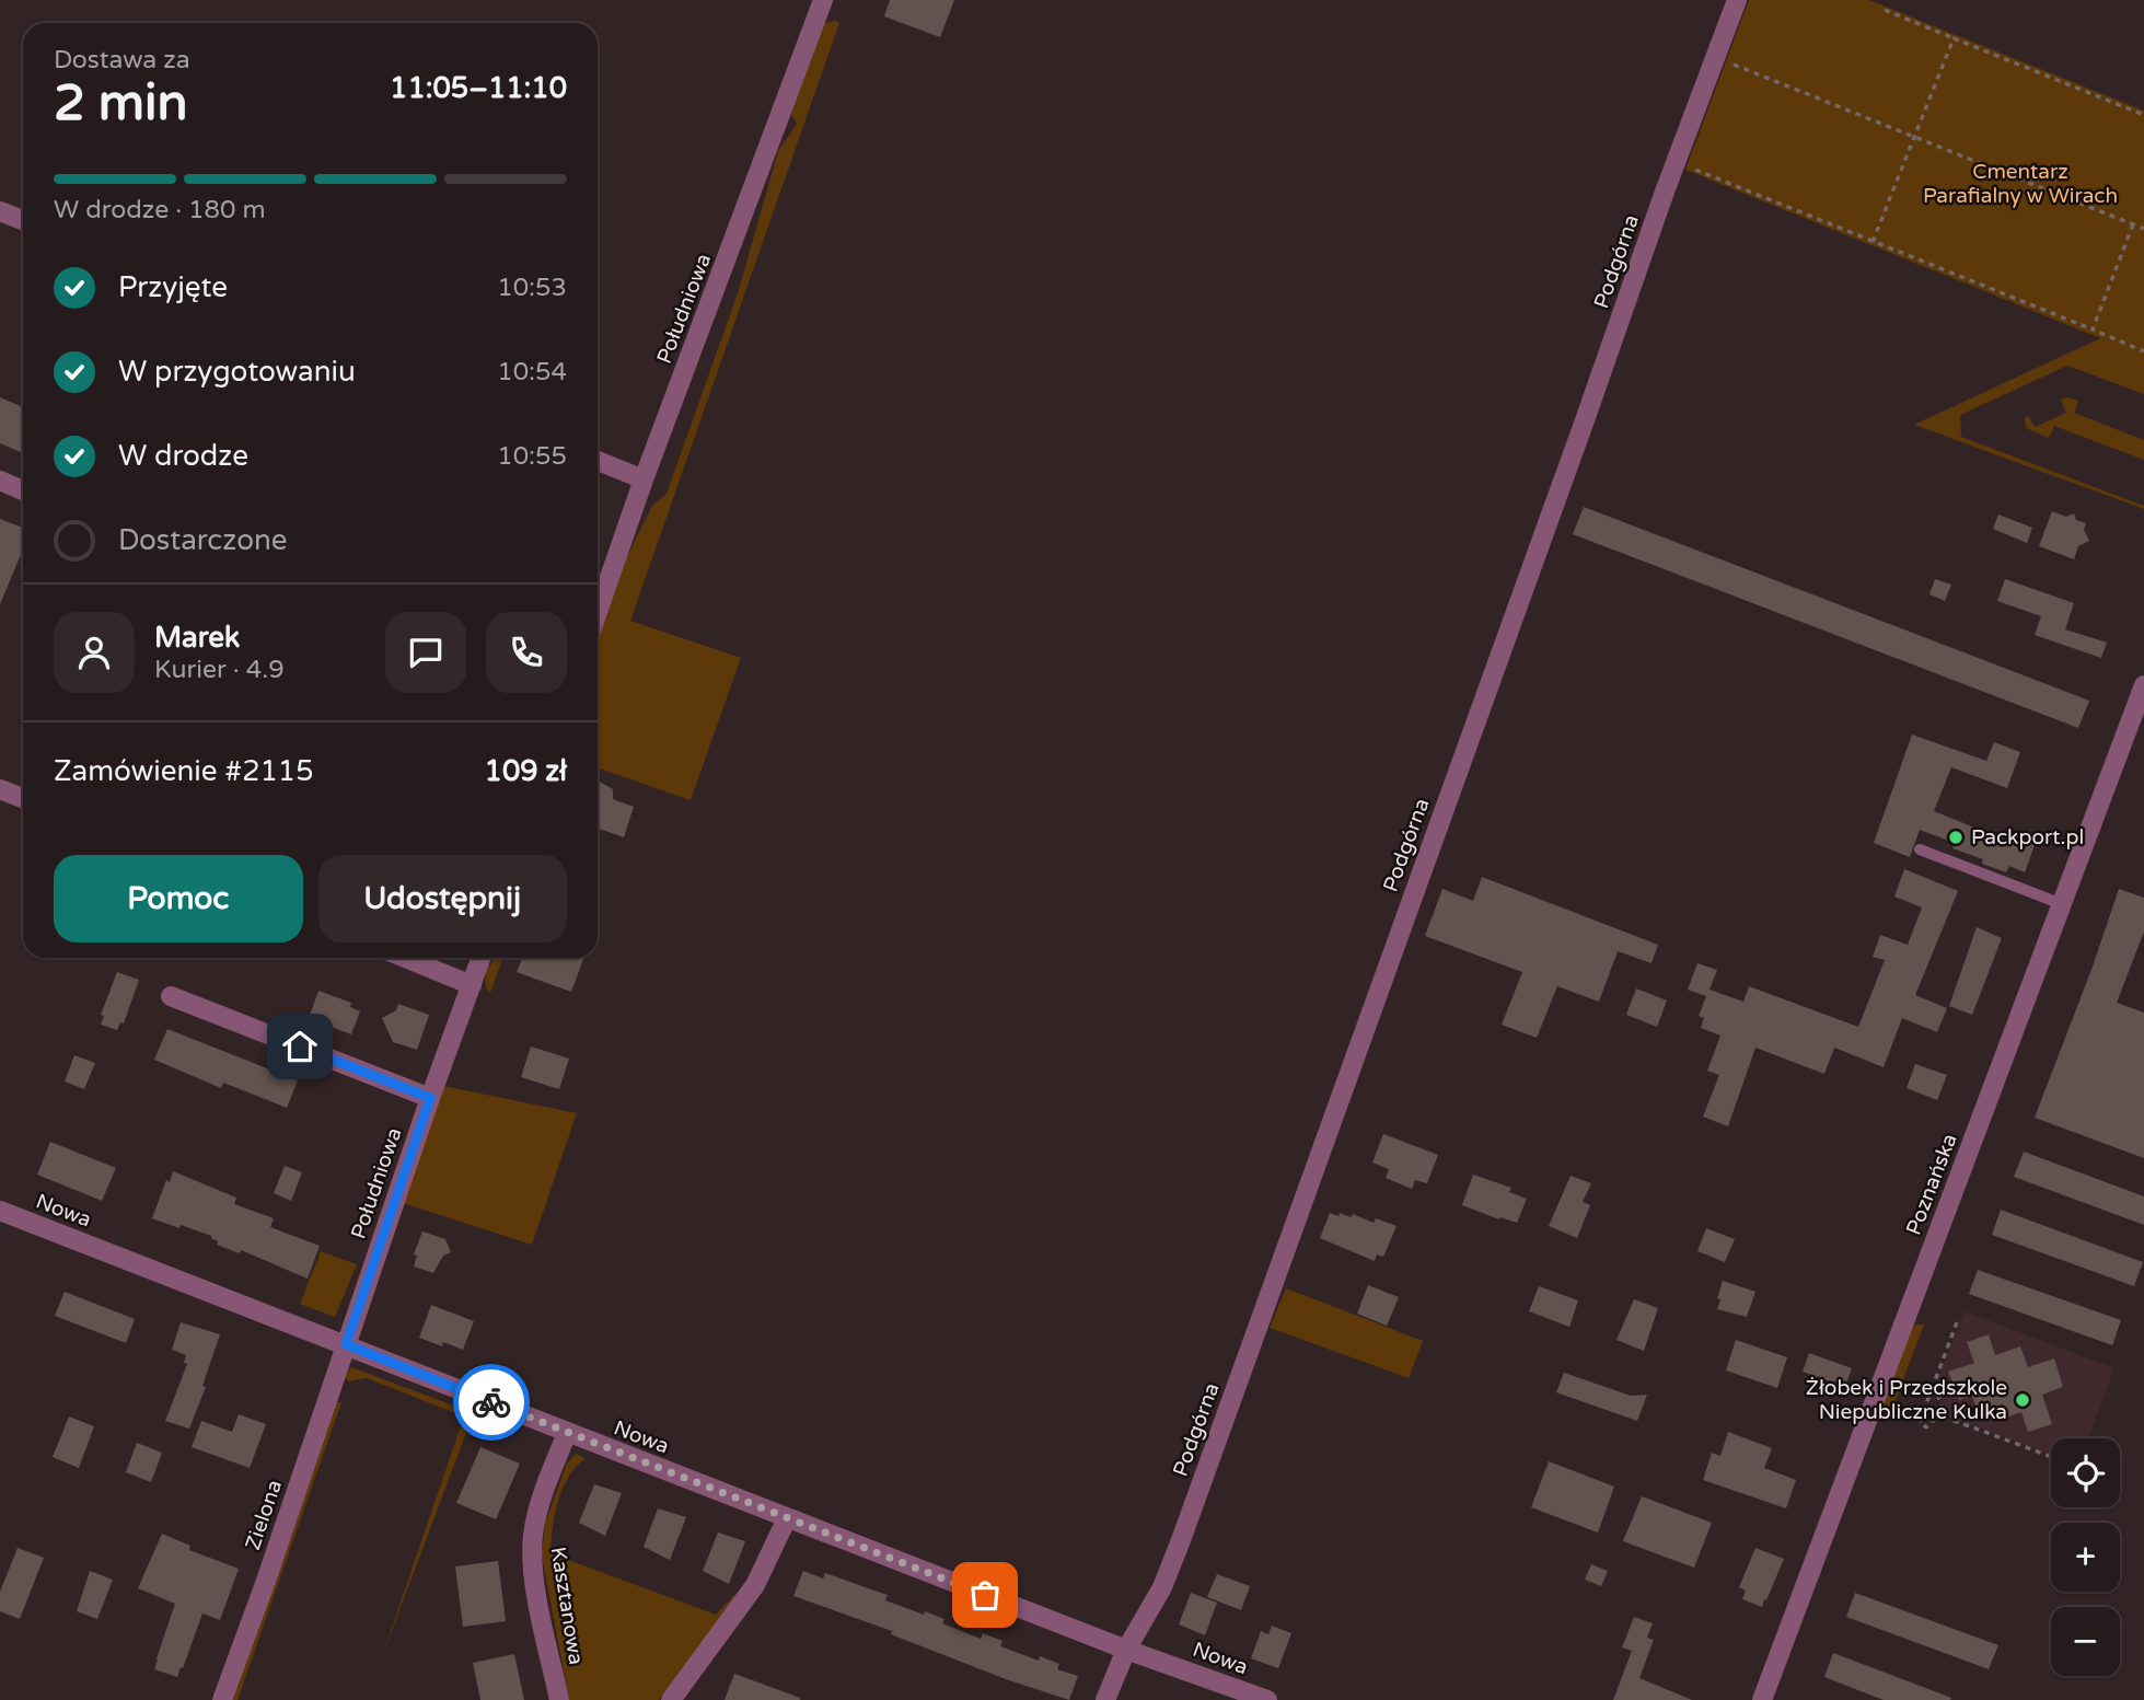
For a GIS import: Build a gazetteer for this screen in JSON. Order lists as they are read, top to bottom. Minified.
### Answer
{"streets":{"street":["Podgórna","Południowa","Poznańska","Nowa","Zielona","Kasztanowa"]},"crossings":[["Podgórna","Nowa"],["Południowa","Nowa"],["Południowa","Zielona"],["Nowa","Zielona"],["Nowa","Kasztanowa"]],"parks":["Cmentarz Parafialny w Wirach"],"places":["Packport.pl","Żłobek i Przedszkole Niepubliczne Kulka"],"page":{"heading":["2 min","Dostawa za","11:05–11:10"],"panel":["Marek","Kurier · 4.9","Zamówienie #2115","109 zł"],"bar":"W drodze · 180 m","list":[["Przyjęte","10:53"],["W przygotowaniu","10:54"],["W drodze","10:55"],"Dostarczone"],"buttons":["Pomoc","Udostępnij"],"map_buttons":["+","−"]}}
